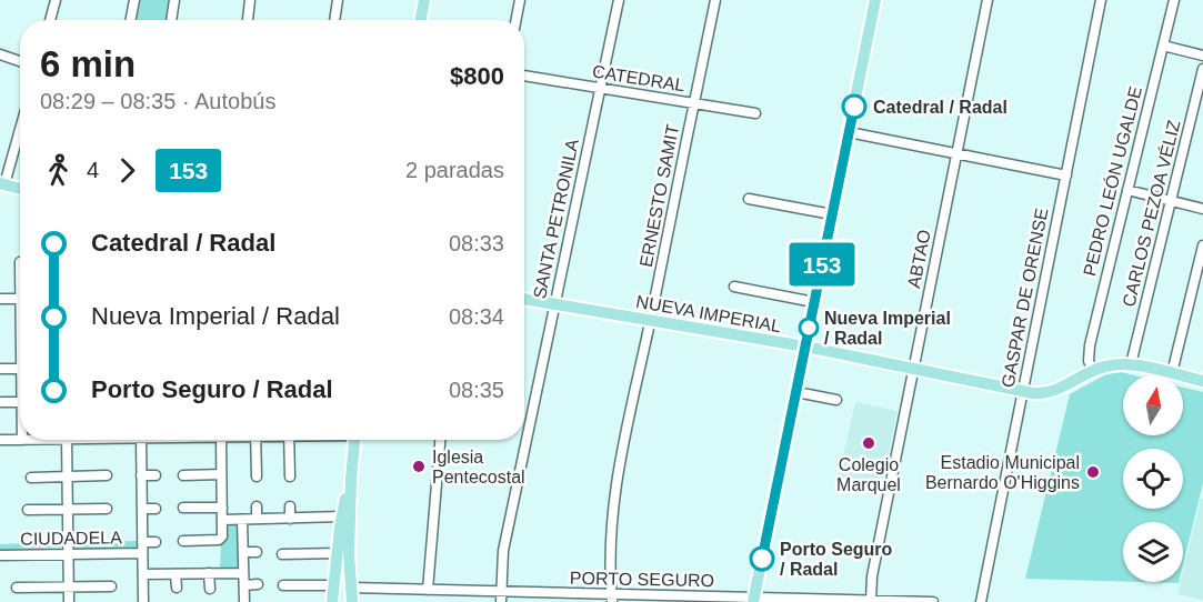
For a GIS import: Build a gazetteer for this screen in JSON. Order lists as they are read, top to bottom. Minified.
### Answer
{"streets":{"main road":["NUEVA IMPERIAL"],"street":["CATEDRAL","PEDRO LEÓN UGALDE","ERNESTO SAMIT","CARLOS PEZOA VÉLIZ","SANTA PETRONILA","ABTAO","GASPAR DE ORENSE","CIUDADELA","PORTO SEGURO"]},"crossings":[["CATEDRAL","ERNESTO SAMIT"],["CATEDRAL","SANTA PETRONILA"],["PEDRO LEÓN UGALDE","NUEVA IMPERIAL"],["ERNESTO SAMIT","NUEVA IMPERIAL"],["ERNESTO SAMIT","PORTO SEGURO"],["CARLOS PEZOA VÉLIZ","NUEVA IMPERIAL"],["SANTA PETRONILA","NUEVA IMPERIAL"],["SANTA PETRONILA","PORTO SEGURO"],["ABTAO","NUEVA IMPERIAL"],["ABTAO","PORTO SEGURO"],["GASPAR DE ORENSE","NUEVA IMPERIAL"]],"places":["Catedral / Radal","Nueva Imperial / Radal","Colegio Marquel","Iglesia Pentecostal","Estadio Municipal Bernardo O'Higgins","Porto Seguro / Radal"],"lines":["bus line 153"],"north":"top","page":{"on_map":"153","heading":["6 min","08:29 – 08:35 · Autobús","$800"],"legs":["4","153","2 paradas"],"list":[{"name":"Catedral / Radal","value":"08:33"},{"name":"Nueva Imperial / Radal","value":"08:34"},{"name":"Porto Seguro / Radal","value":"08:35"}]}}
